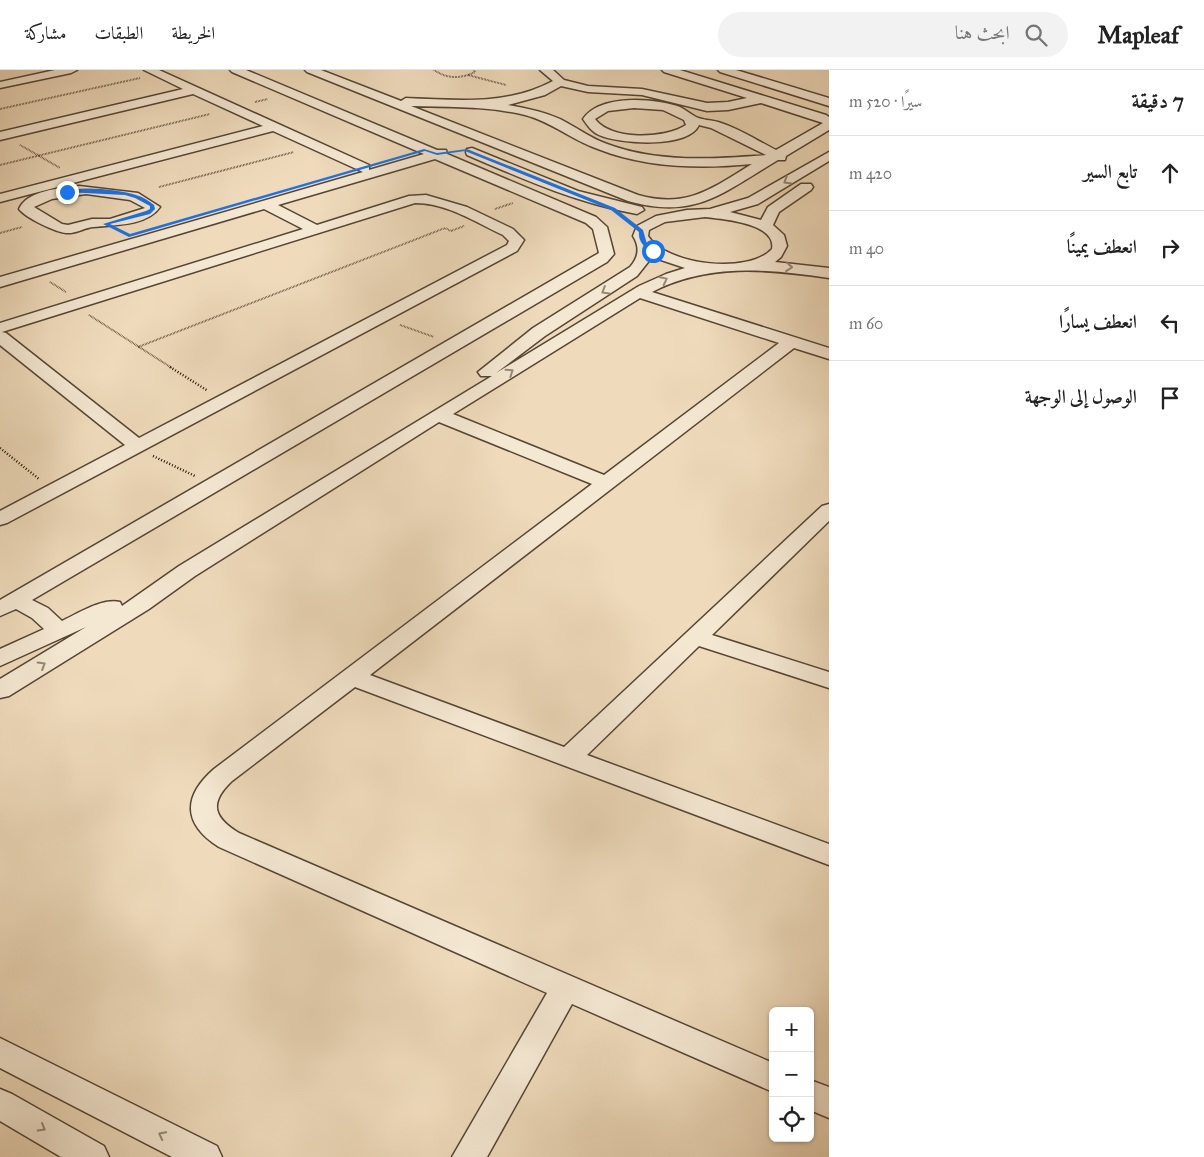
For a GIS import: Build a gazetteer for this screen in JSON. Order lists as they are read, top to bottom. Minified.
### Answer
{"page":{"header":"Mapleaf","search":"ابحث هنا","nav":["الخريطة","الطبقات","مشاركة"],"heading":["7 دقيقة","سيرًا · 520 m"],"list":[["تابع السير","420 m"],["انعطف يمينًا","40 m"],["انعطف يسارًا","60 m"],"الوصول إلى الوجهة"],"map_buttons":["+","−"]}}
